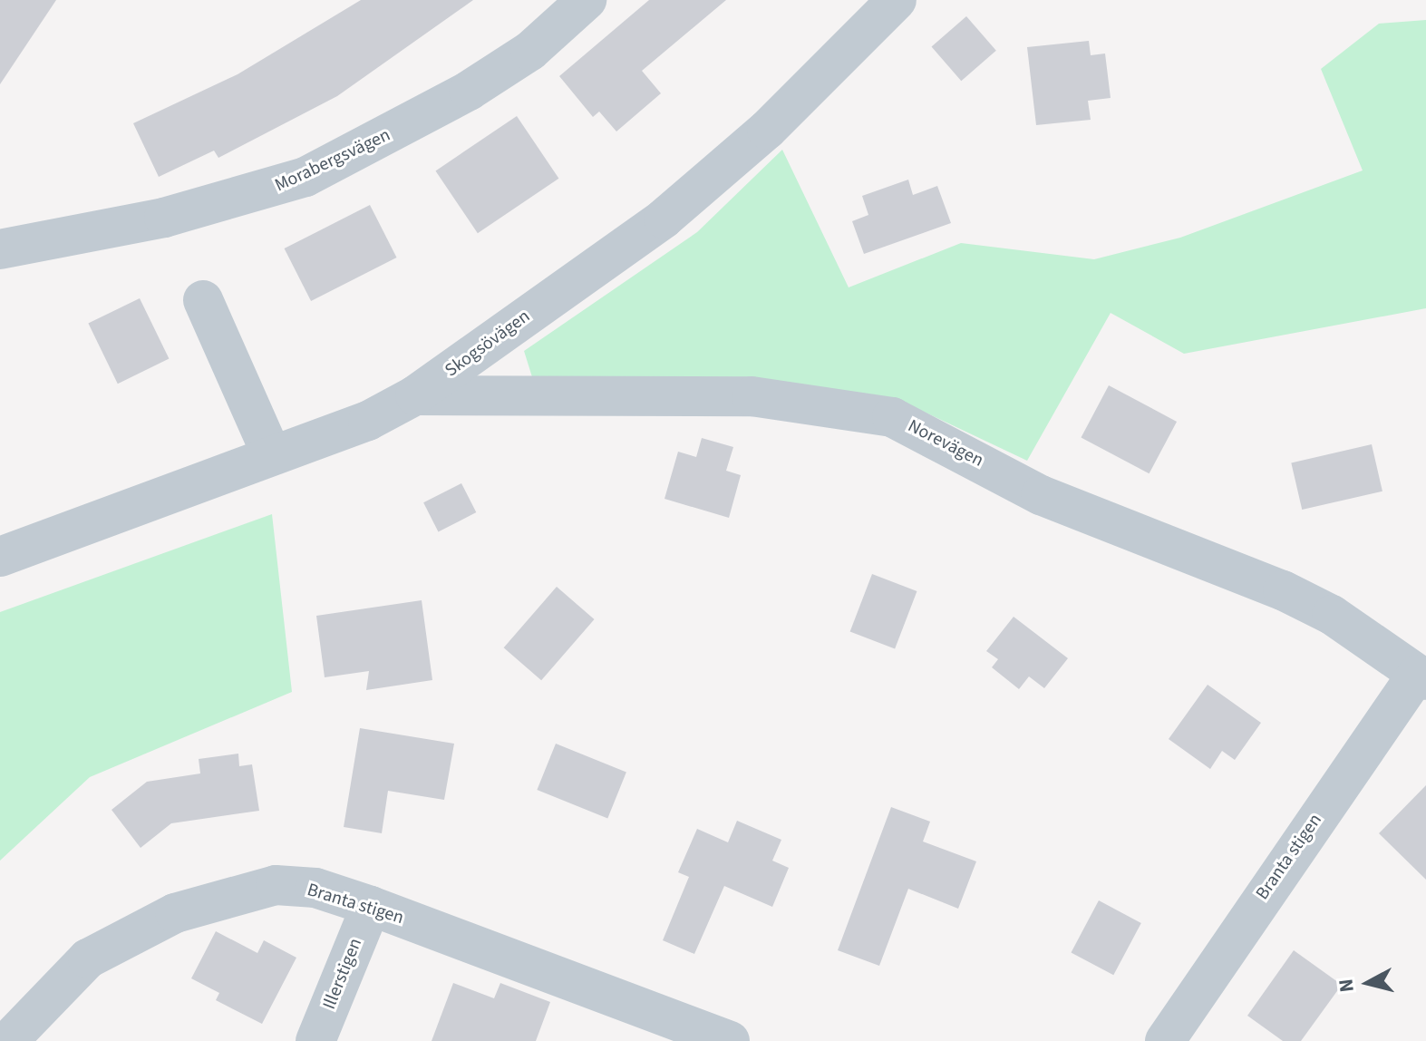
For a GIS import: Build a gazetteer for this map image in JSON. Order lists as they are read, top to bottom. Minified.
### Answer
{"streets":{"street":["Morabergsvägen","Skogsövägen","Norevägen","Branta stigen","Illerstigen"]},"crossings":[["Skogsövägen","Norevägen"],["Norevägen","Branta stigen"],["Branta stigen","Illerstigen"]],"north":"left"}
